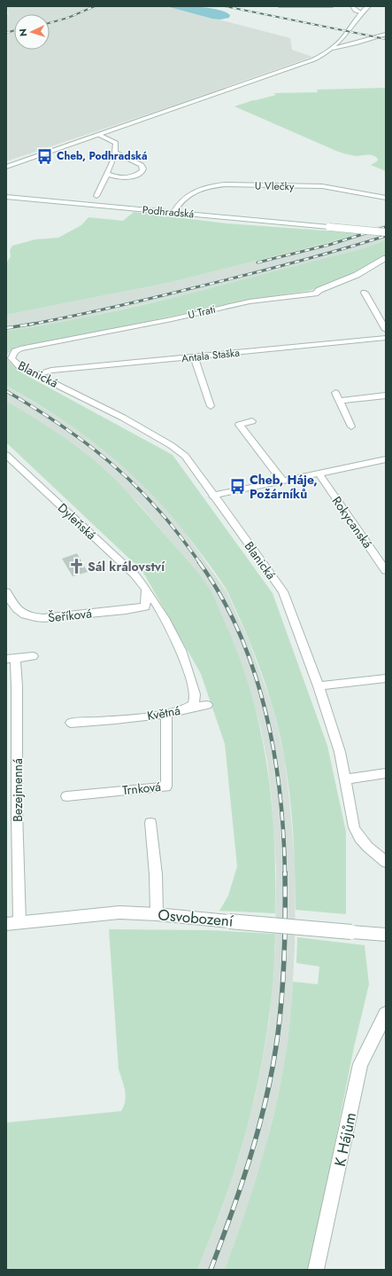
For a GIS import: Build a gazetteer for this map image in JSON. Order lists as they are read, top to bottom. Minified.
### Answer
{"streets":{"street":["U Vlečky","Podhradská","U Trati","Antala Staška","Blanická","Dyleňská","Rokycanská","Šeříková","Květná","Trnková","Bezejmenná","Osvobození","K Hájům"]},"crossings":[["U Vlečky","Podhradská"],["U Trati","Blanická"],["Antala Staška","Blanická"],["Dyleňská","Květná"],["Šeříková","Květná"],["Květná","Trnková"],["Bezejmenná","Osvobození"]],"places":{"bus stop":["Cheb, Podhradská","Cheb, Háje, Požárníků"],"church":["Sál království"]},"north":"left"}
